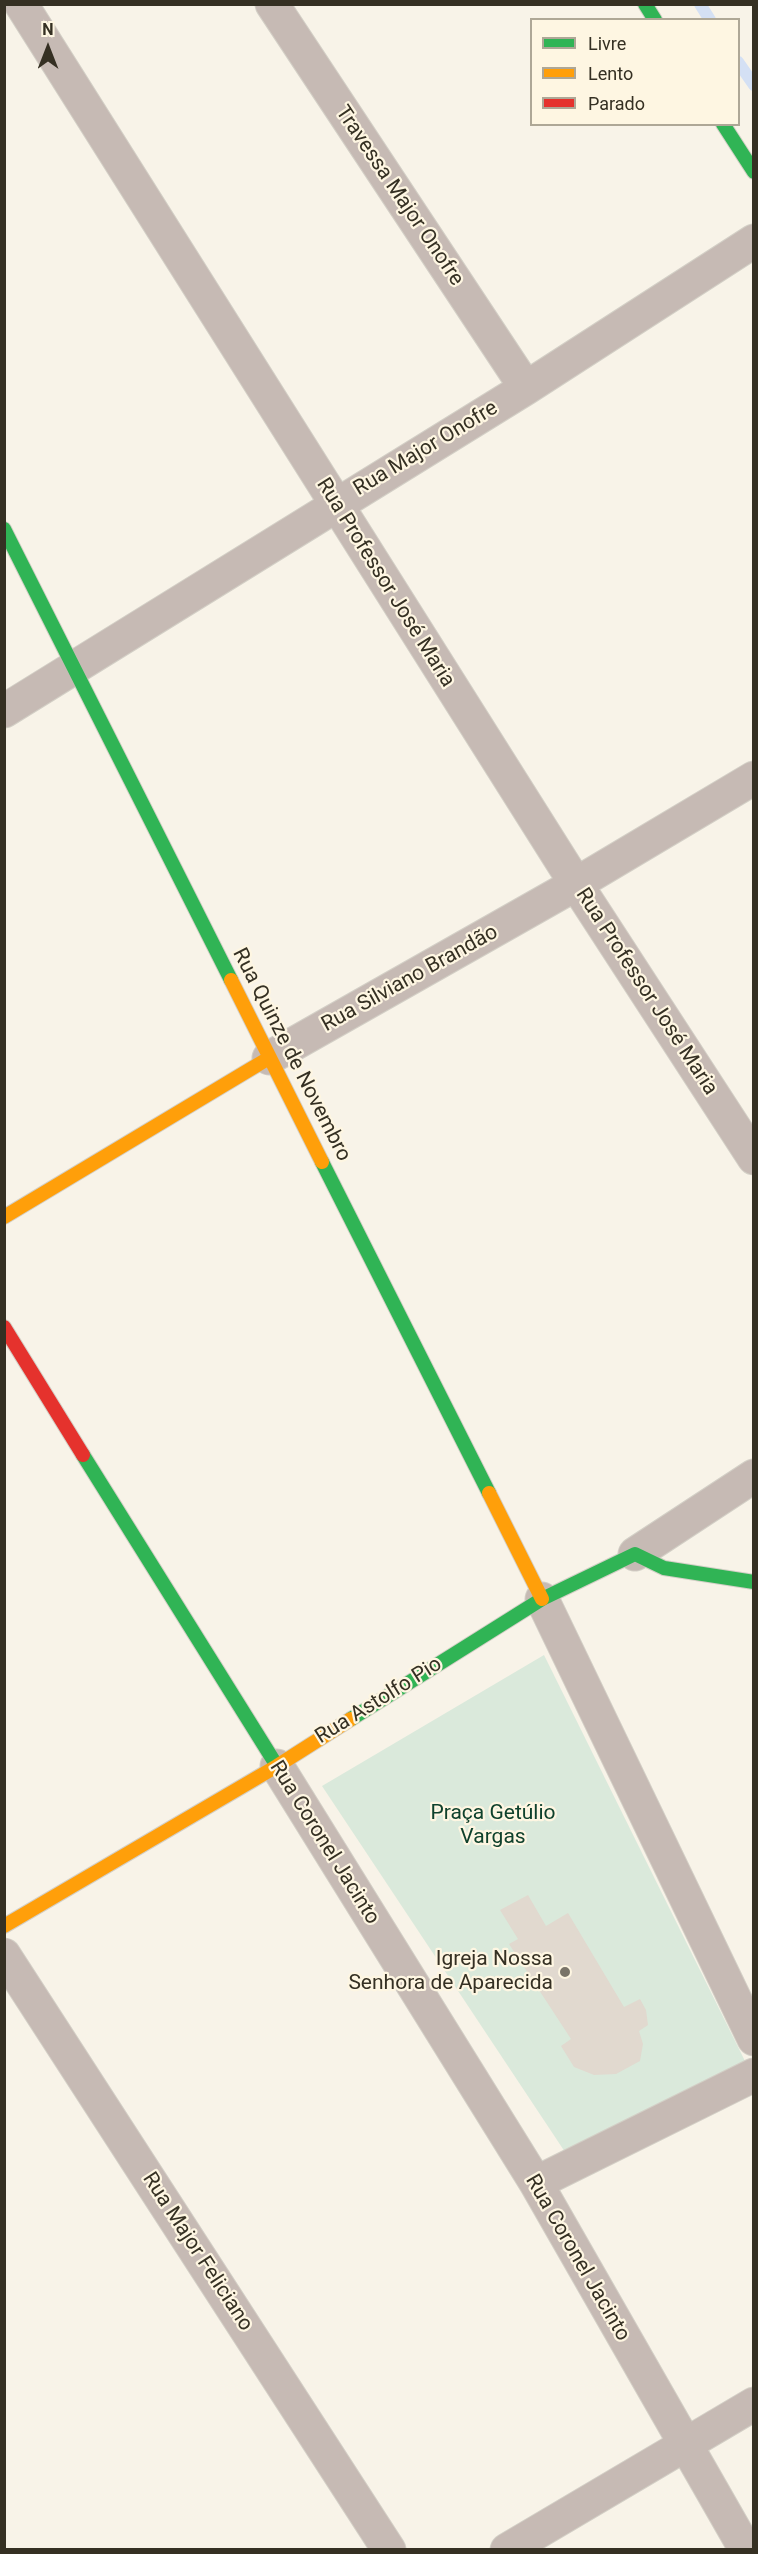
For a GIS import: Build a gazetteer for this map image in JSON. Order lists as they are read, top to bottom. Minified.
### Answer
{"streets":{"street":["Travessa Major Onofre","Rua Major Onofre","Rua Professor José Maria","Rua Silviano Brandão","Rua Quinze de Novembro","Rua Astolfo Pio","Rua Coronel Jacinto","Rua Major Feliciano"]},"crossings":[["Travessa Major Onofre","Rua Major Onofre"],["Rua Major Onofre","Rua Professor José Maria"],["Rua Major Onofre","Rua Quinze de Novembro"],["Rua Professor José Maria","Rua Silviano Brandão"],["Rua Silviano Brandão","Rua Quinze de Novembro"],["Rua Quinze de Novembro","Rua Astolfo Pio"],["Rua Astolfo Pio","Rua Coronel Jacinto"]],"parks":["Praça Getúlio Vargas"],"places":["Igreja Nossa Senhora de Aparecida"],"legend":["Livre","Lento","Parado"],"north":"top"}
